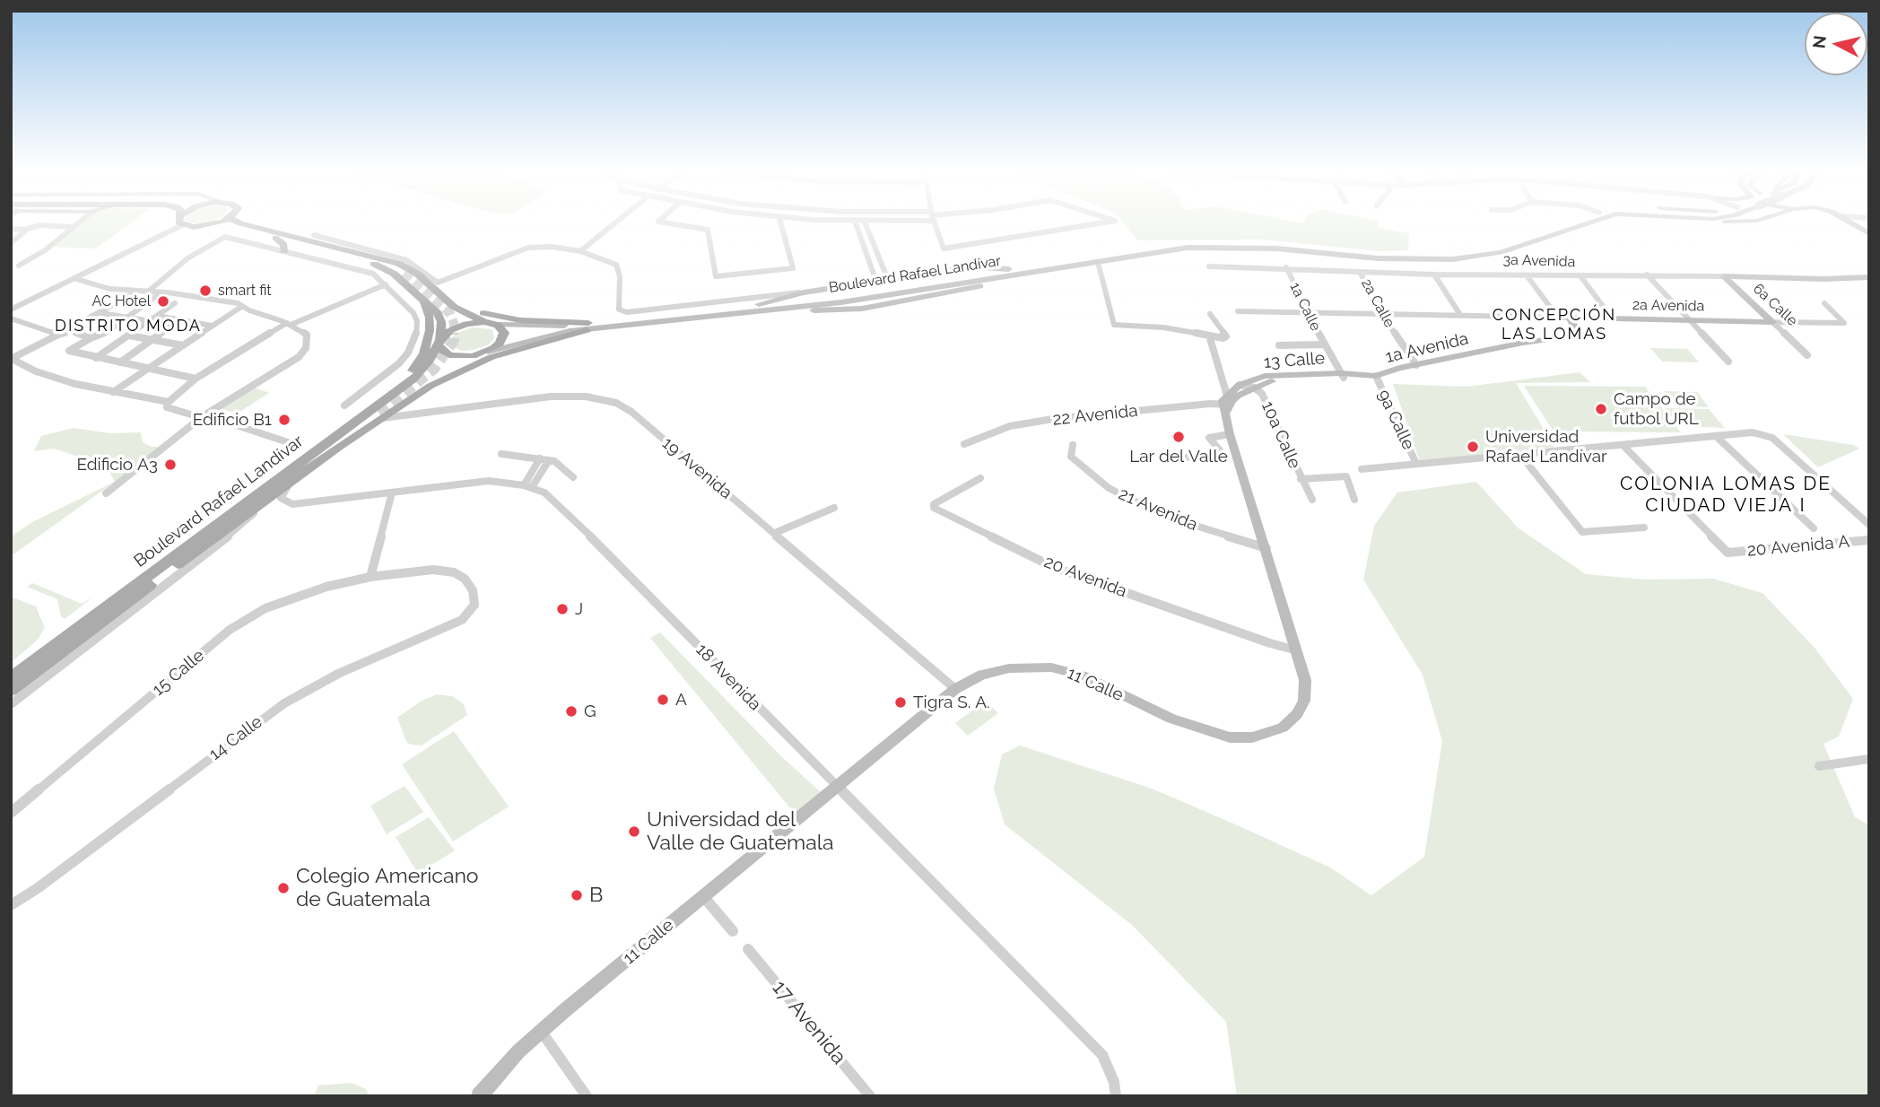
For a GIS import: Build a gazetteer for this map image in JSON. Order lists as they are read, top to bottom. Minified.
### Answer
{"streets":{"main road":["3a Avenida","Boulevard Rafael Landívar","6a Calle","2a Avenida","1a Avenida","13 Calle","11 Calle"],"street":["2a Calle","1a Calle","22 Avenida","9a Calle","10a Calle","19 Avenida","21 Avenida","20 Avenida A","20 Avenida","15 Calle","18 Avenida","14 Calle","17 Avenida"]},"crossings":[["3a Avenida","2a Calle"],["3a Avenida","6a Calle"],["3a Avenida","1a Calle"],["Boulevard Rafael Landívar","19 Avenida"],["Boulevard Rafael Landívar","18 Avenida"],["2a Calle","2a Avenida"],["2a Calle","1a Avenida"],["6a Calle","2a Avenida"],["2a Avenida","1a Calle"],["2a Avenida","1a Avenida"],["1a Calle","13 Calle"],["1a Avenida","13 Calle"],["1a Avenida","9a Calle"],["13 Calle","22 Avenida"],["13 Calle","9a Calle"],["13 Calle","10a Calle"],["13 Calle","11 Calle"],["22 Avenida","11 Calle"],["19 Avenida","11 Calle"],["21 Avenida","11 Calle"],["20 Avenida","11 Calle"],["15 Calle","14 Calle"],["18 Avenida","11 Calle"]],"districts":["CONCEPCIÓN LAS LOMAS","DISTRITO MODA","COLONIA LOMAS DE CIUDAD VIEJA I"],"places":["smart fit","AC Hotel","Campo de futbol URL","Edificio B1","Lar del Valle","Universidad Rafael Landívar","Edificio A3","J","A","Tigra S. A.","G","Universidad del Valle de Guatemala","Colegio Americano de Guatemala","B"],"north":"left"}
